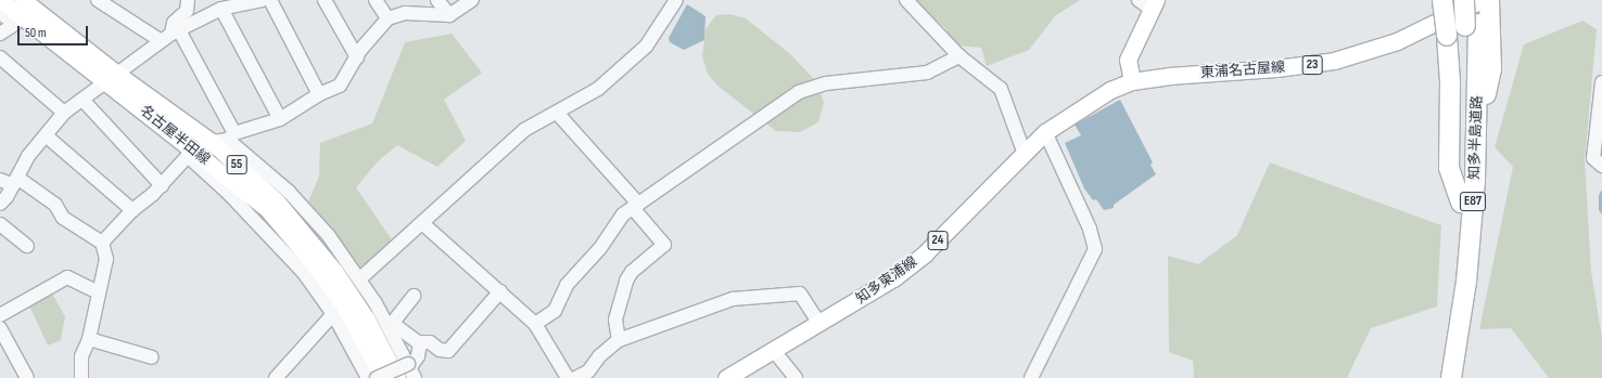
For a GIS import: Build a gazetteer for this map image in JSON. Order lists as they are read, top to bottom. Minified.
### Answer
{"streets":{"highway":["知多半島道路","E87"],"main road":["23","東浦名古屋線","名古屋半田線","55","24","知多東浦線"]},"crossings":[["東浦名古屋線","知多東浦線"]],"scale_bar":"50 m"}
